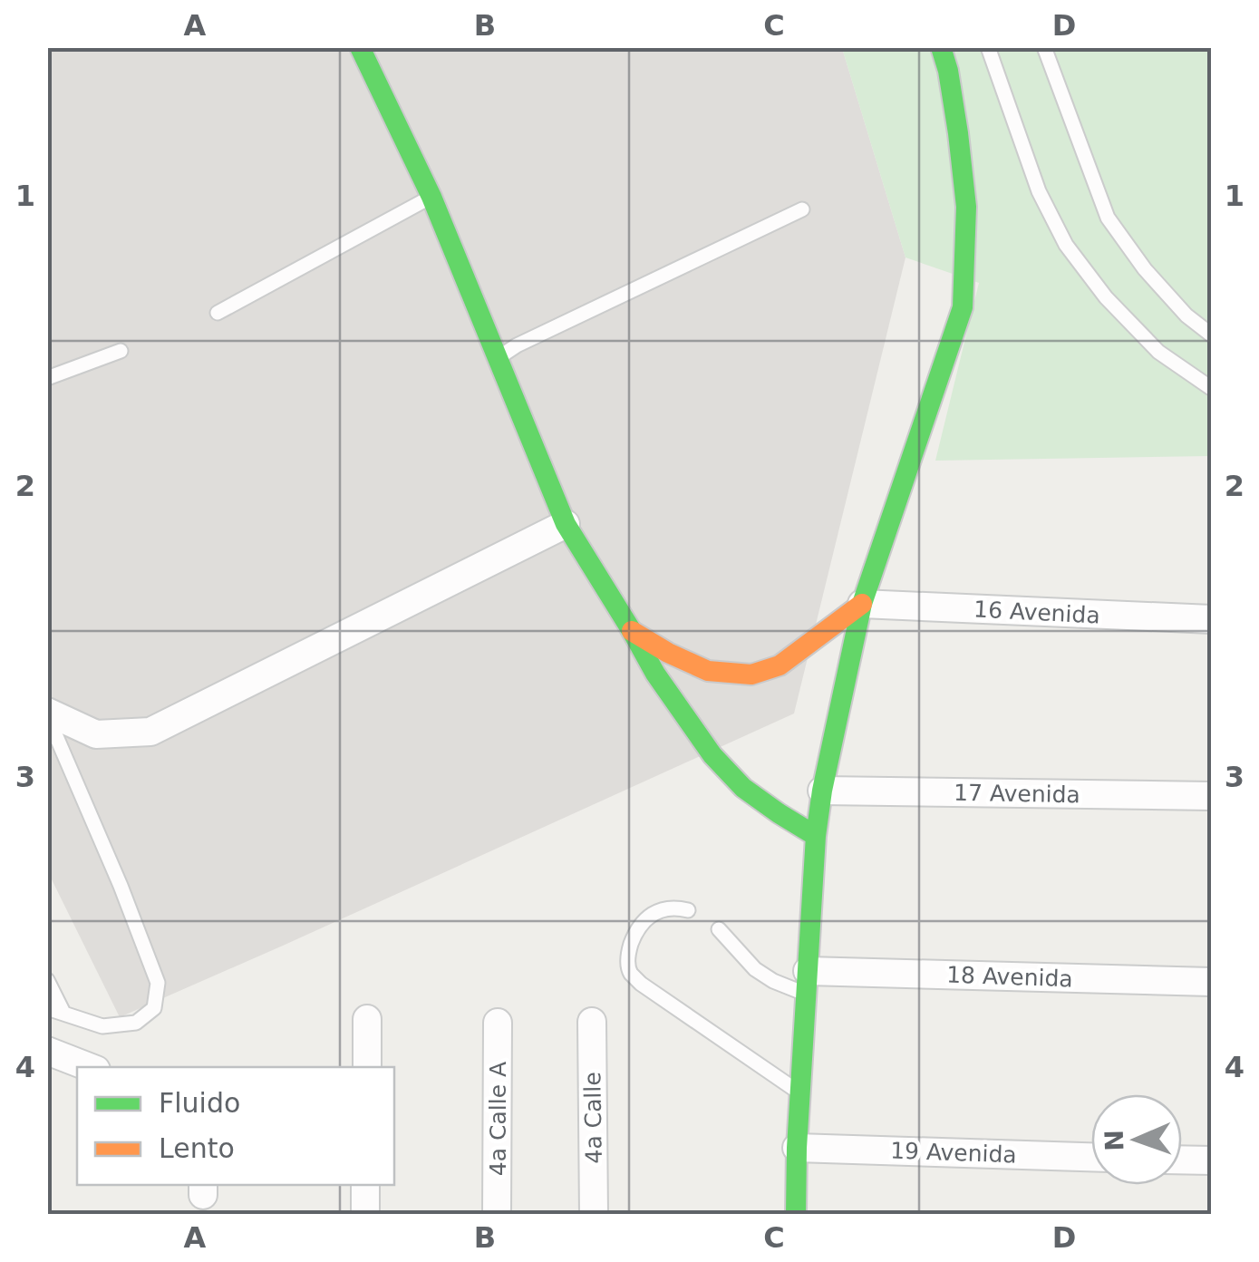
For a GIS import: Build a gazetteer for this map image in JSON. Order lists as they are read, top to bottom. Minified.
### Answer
{"streets":{"street":["16 Avenida","17 Avenida","18 Avenida","4a Calle","4a Calle A","19 Avenida"]},"legend":["Fluido","Lento"],"north":"left","grid":{"columns":["A","B","C","D"],"rows":["1","2","3","4"]}}
